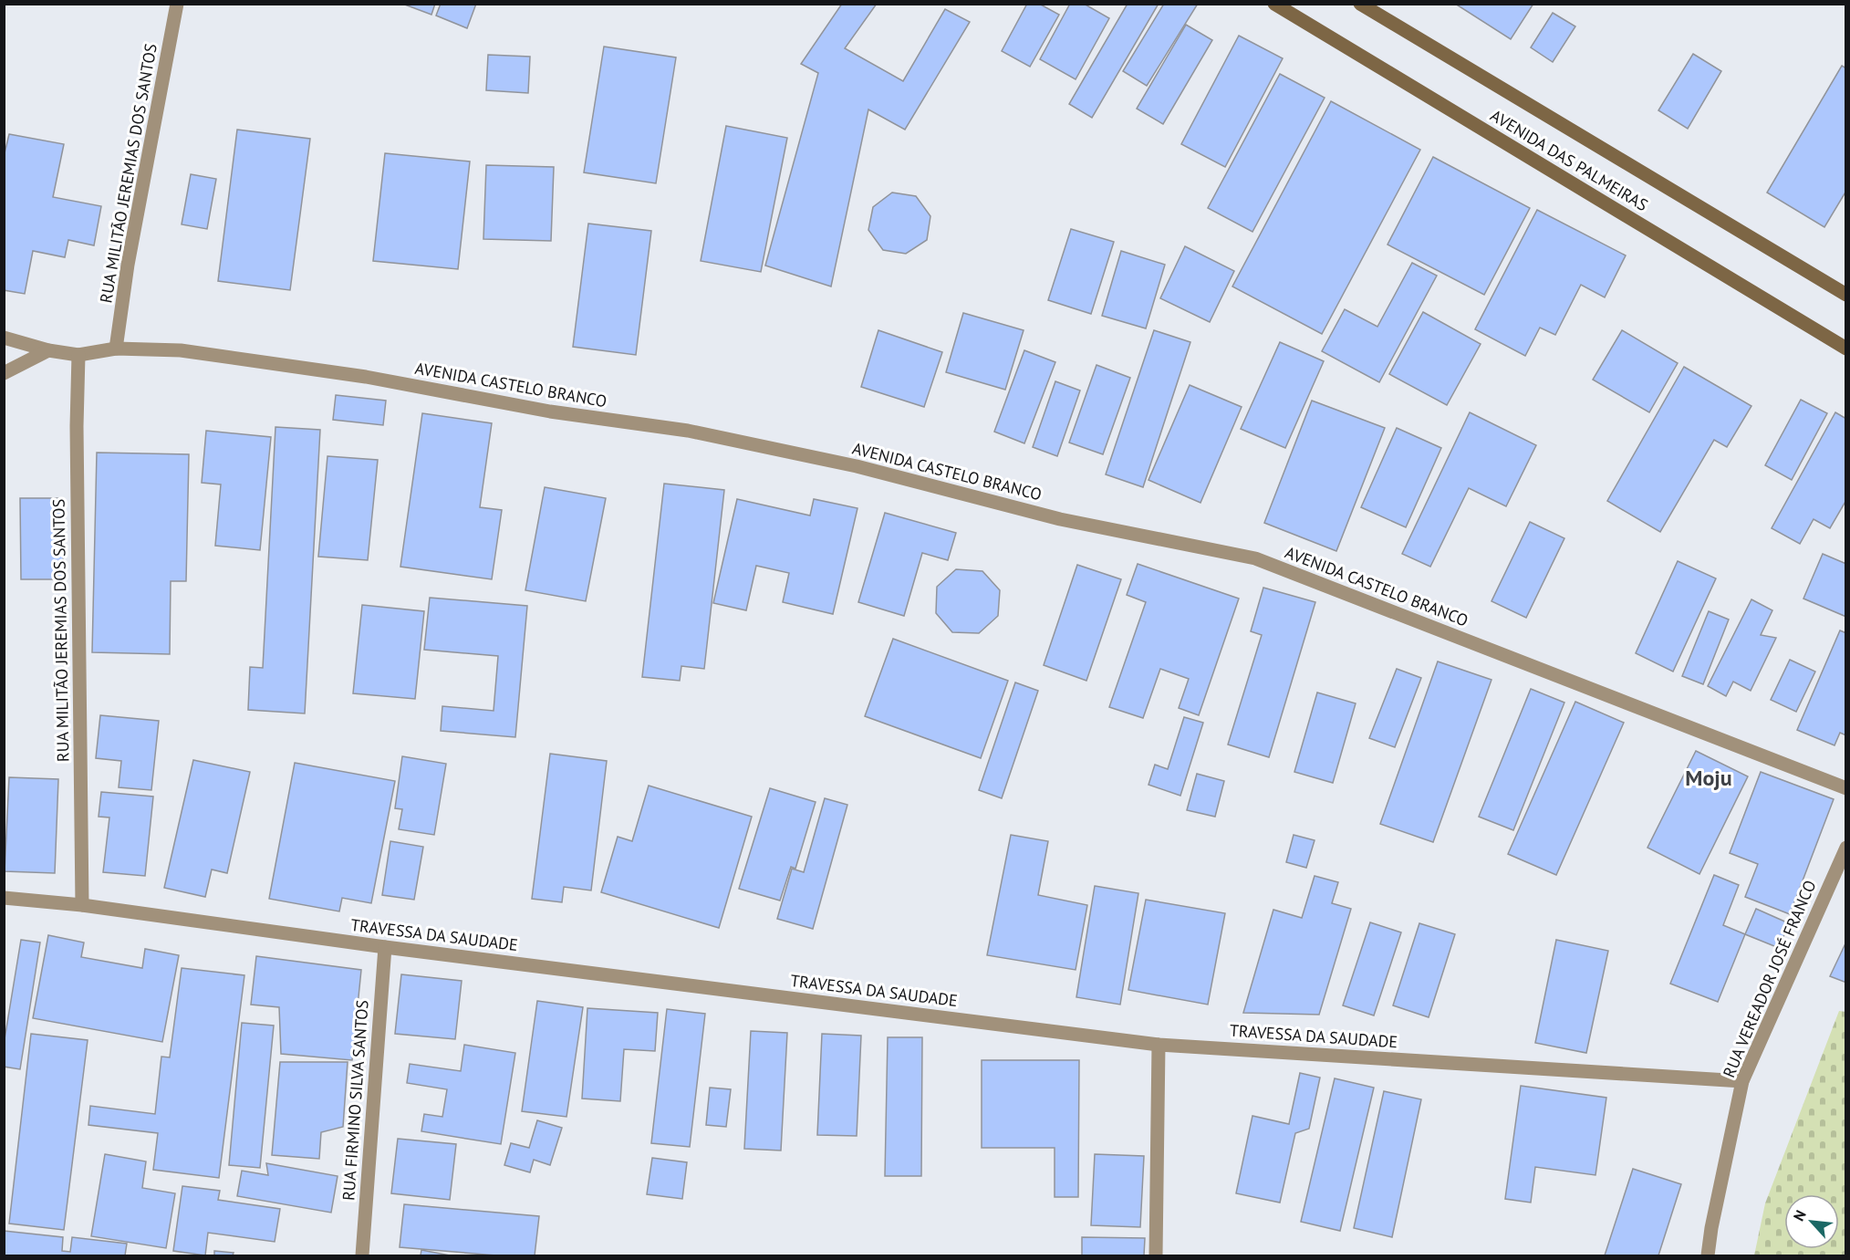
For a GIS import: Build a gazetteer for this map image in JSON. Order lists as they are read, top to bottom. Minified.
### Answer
{"streets":{"main road":["AVENIDA DAS PALMEIRAS"],"street":["RUA MILITÃO JEREMIAS DOS SANTOS","AVENIDA CASTELO BRANCO","TRAVESSA DA SAUDADE","RUA VEREADOR JOSÉ FRANCO","RUA FIRMINO SILVA SANTOS"]},"crossings":[["RUA MILITÃO JEREMIAS DOS SANTOS","AVENIDA CASTELO BRANCO"],["RUA MILITÃO JEREMIAS DOS SANTOS","TRAVESSA DA SAUDADE"],["TRAVESSA DA SAUDADE","RUA VEREADOR JOSÉ FRANCO"],["TRAVESSA DA SAUDADE","RUA FIRMINO SILVA SANTOS"]],"districts":["Moju"],"north":"top left"}
